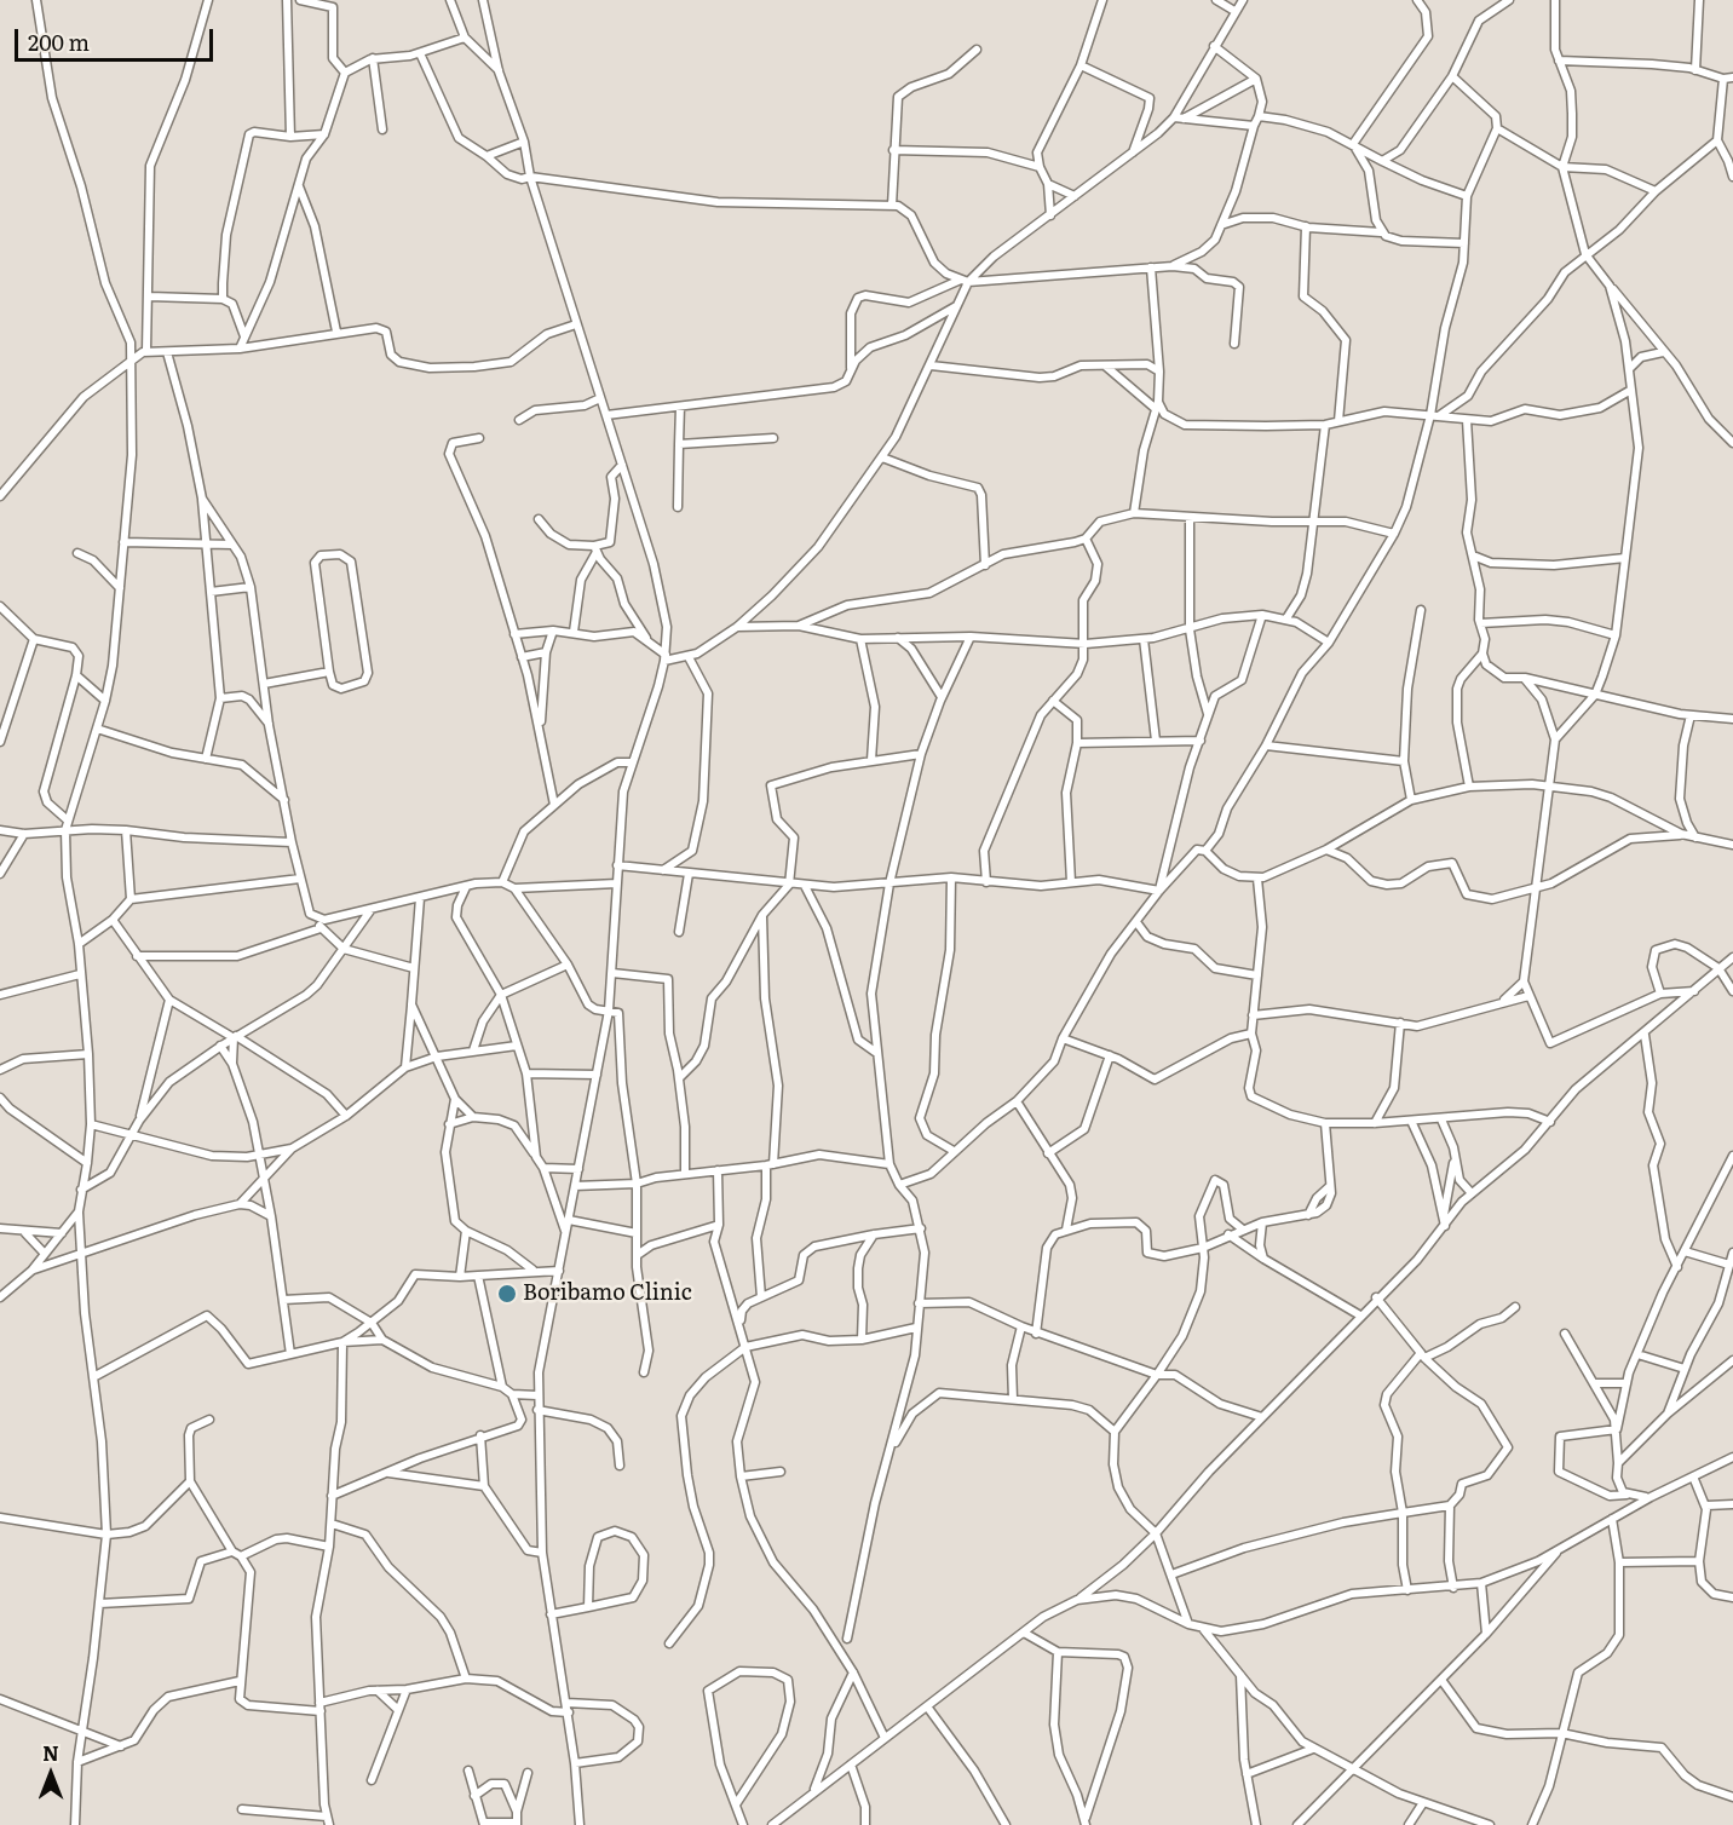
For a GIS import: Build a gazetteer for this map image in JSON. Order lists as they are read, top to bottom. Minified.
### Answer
{"places":["Boribamo Clinic"],"scale_bar":"200 m","north":"top"}
